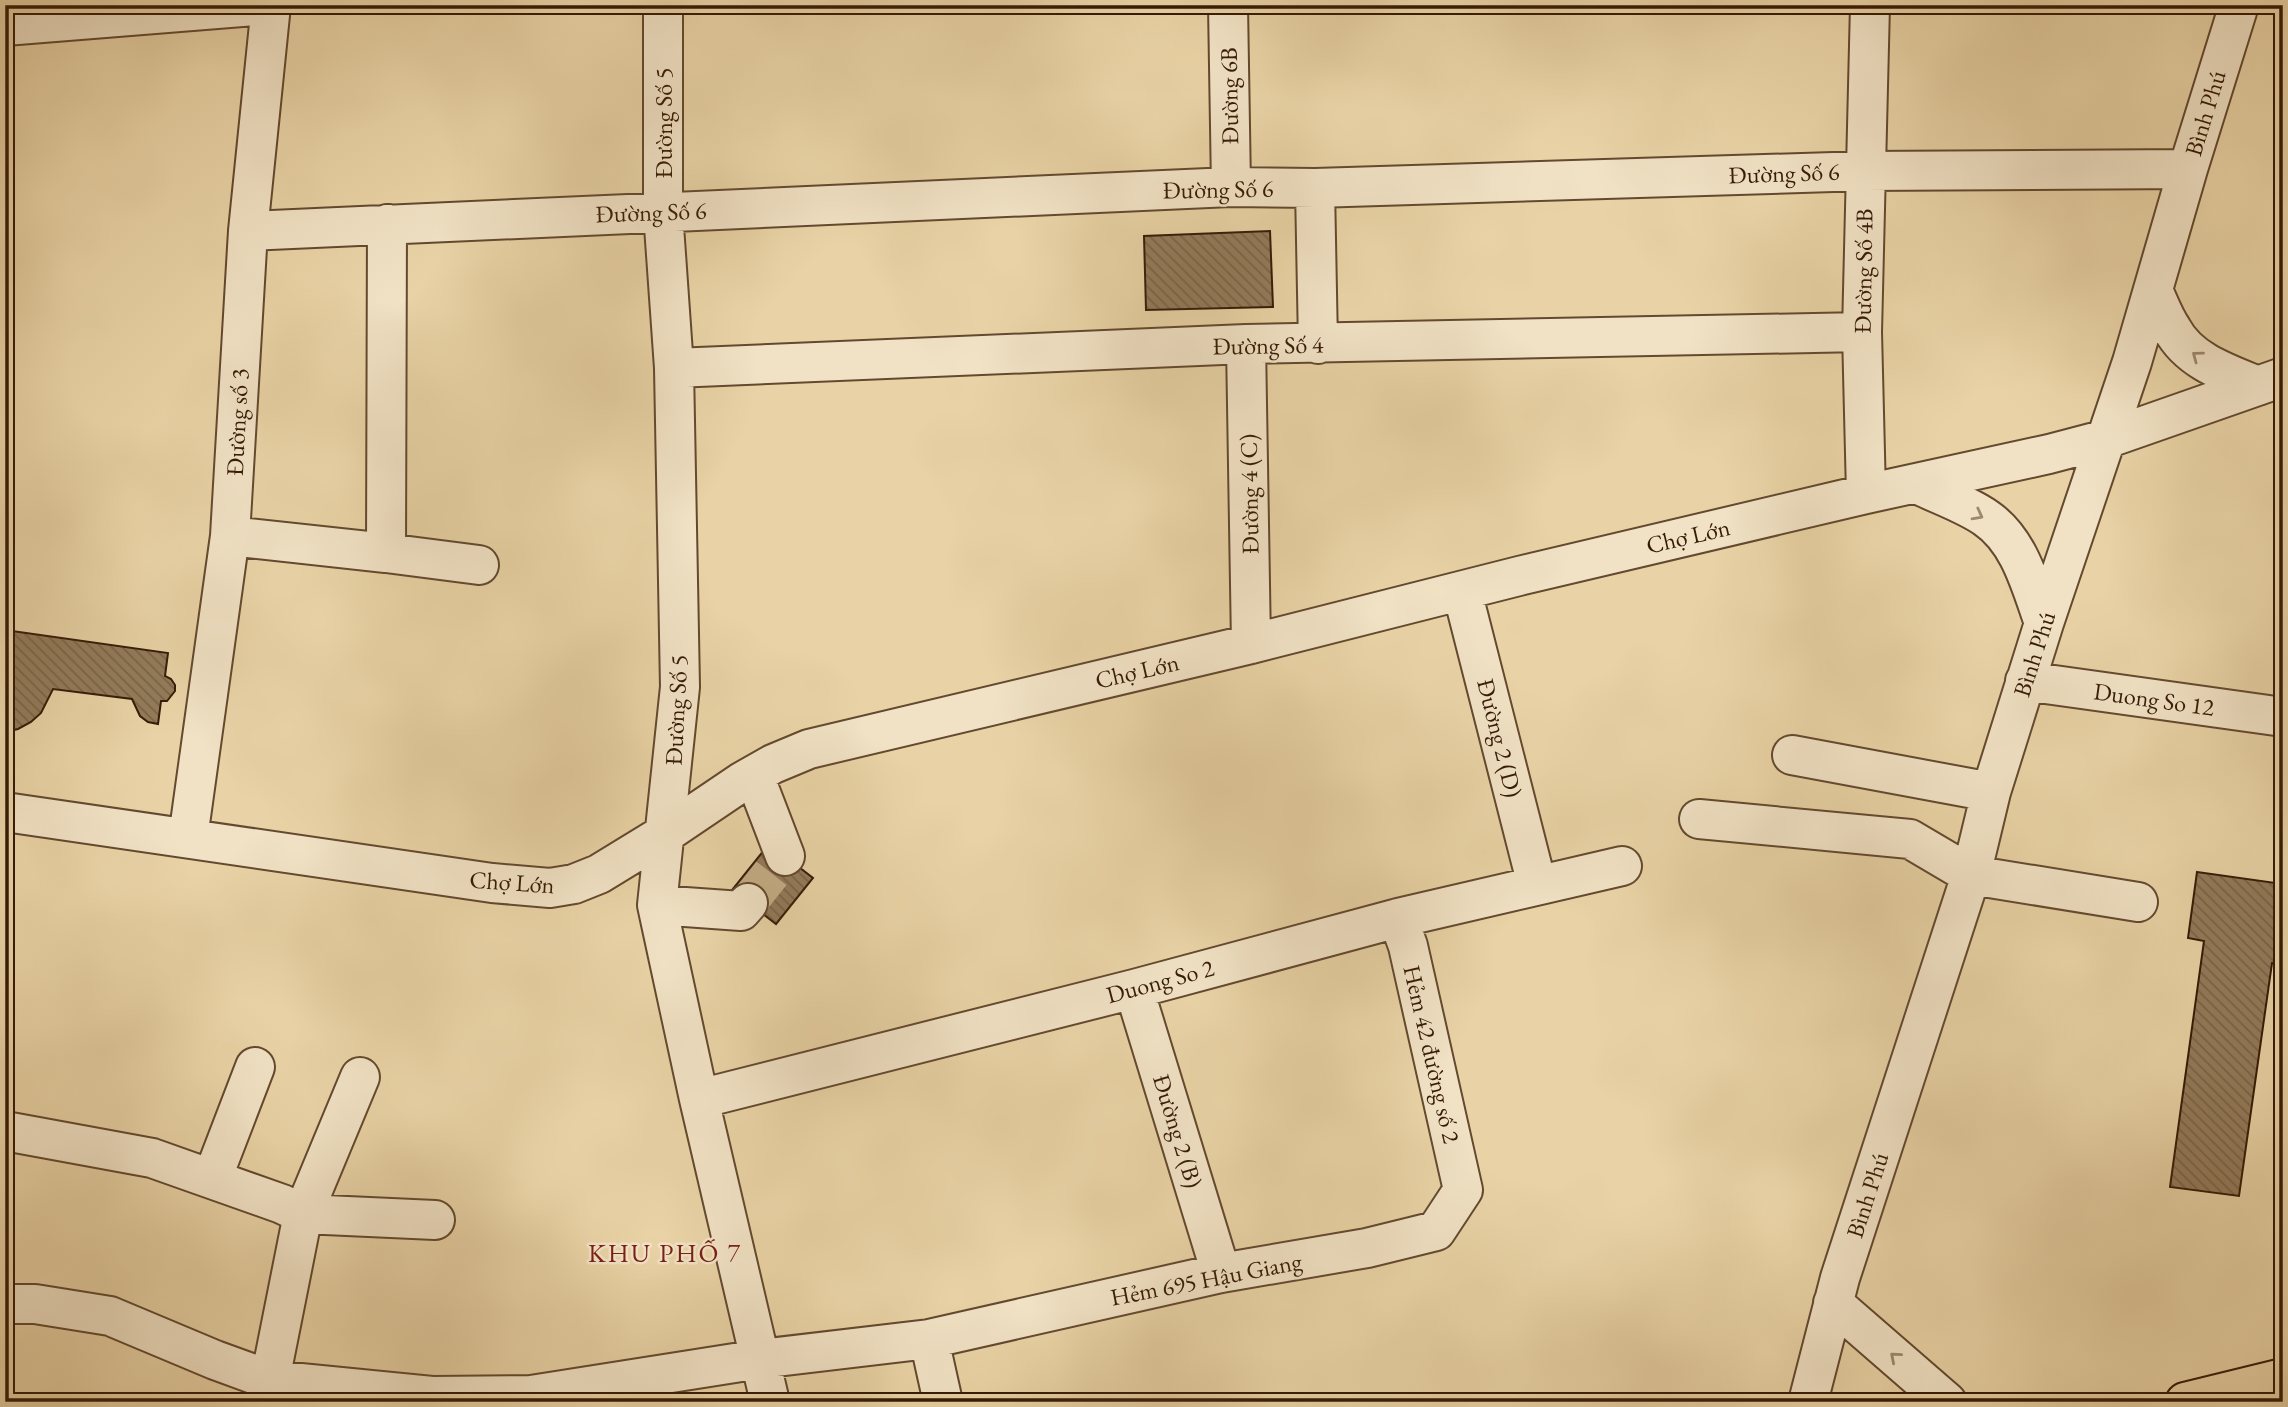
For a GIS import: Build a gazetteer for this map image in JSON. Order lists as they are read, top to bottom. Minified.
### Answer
{"streets":{"street":["Đường 6B","Bình Phú","Đường Số 5","Đường Số 6","Đường Số 4B","Đường Số 4","Đường số 3","Đường 4 (C)","Chợ Lớn","Duong So 12","Đường 2 (D)","Duong So 2","Hẻm 42 đường số 2","Đường 2 (B)","Hẻm 695 Hậu Giang"]},"crossings":[["Đường 6B","Đường Số 6"],["Bình Phú","Đường Số 6"],["Bình Phú","Chợ Lớn"],["Bình Phú","Duong So 12"],["Đường Số 5","Đường Số 6"],["Đường Số 5","Đường Số 4"],["Đường Số 5","Chợ Lớn"],["Đường Số 5","Duong So 2"],["Đường Số 5","Hẻm 695 Hậu Giang"],["Đường Số 6","Đường Số 4B"],["Đường Số 6","Đường số 3"],["Đường Số 4B","Đường Số 4"],["Đường Số 4B","Chợ Lớn"],["Đường Số 4","Đường 4 (C)"],["Đường số 3","Chợ Lớn"],["Đường 4 (C)","Chợ Lớn"],["Chợ Lớn","Đường 2 (D)"],["Đường 2 (D)","Duong So 2"],["Duong So 2","Hẻm 42 đường số 2"],["Duong So 2","Đường 2 (B)"],["Hẻm 42 đường số 2","Hẻm 695 Hậu Giang"],["Đường 2 (B)","Hẻm 695 Hậu Giang"]],"districts":["KHU PHỐ 7"]}
